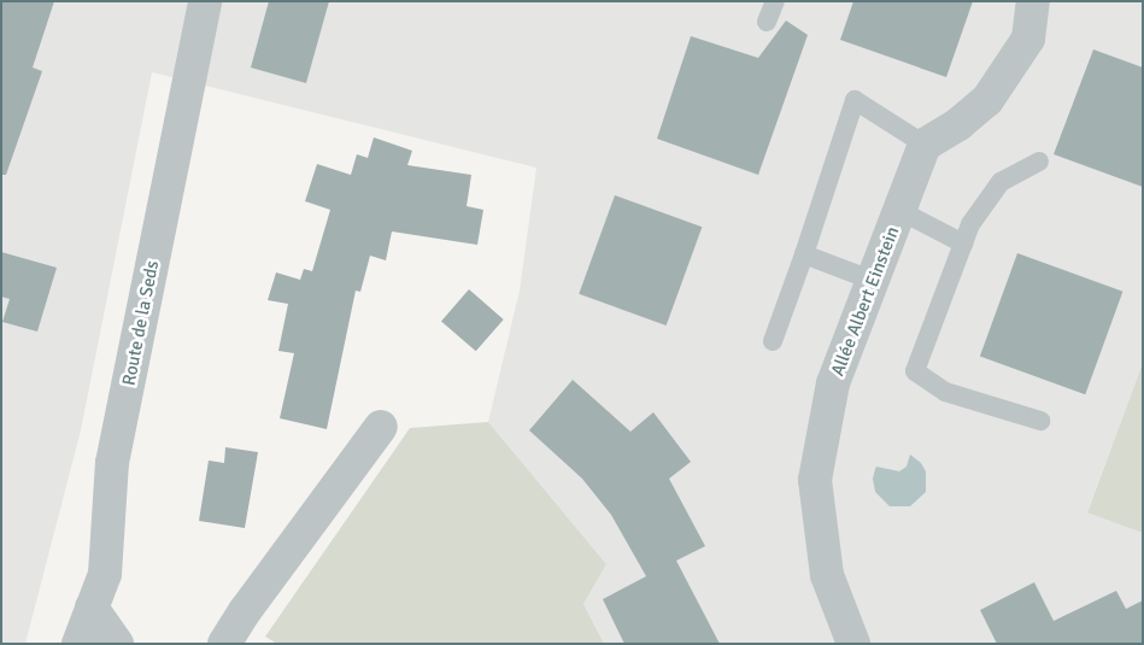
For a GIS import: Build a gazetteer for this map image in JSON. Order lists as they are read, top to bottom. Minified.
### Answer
{"streets":{"street":["Allée Albert Einstein","Route de la Seds"]}}
